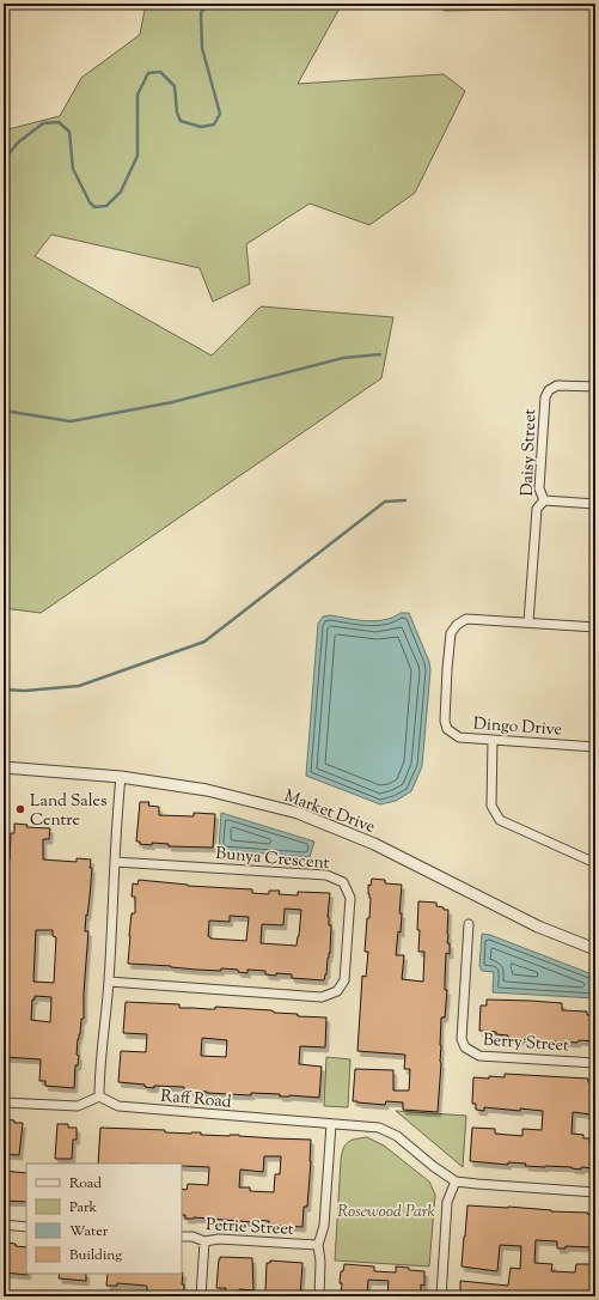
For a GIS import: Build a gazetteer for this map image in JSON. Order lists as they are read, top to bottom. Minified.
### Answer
{"streets":{"street":["Daisy Street","Dingo Drive","Market Drive","Bunya Crescent","Berry Street","Raff Road","Petrie Street"]},"crossings":[["Daisy Street","Dingo Drive"]],"parks":["Rosewood Park"],"places":["Land Sales Centre"],"legend":["Road","Park","Water","Building"]}
